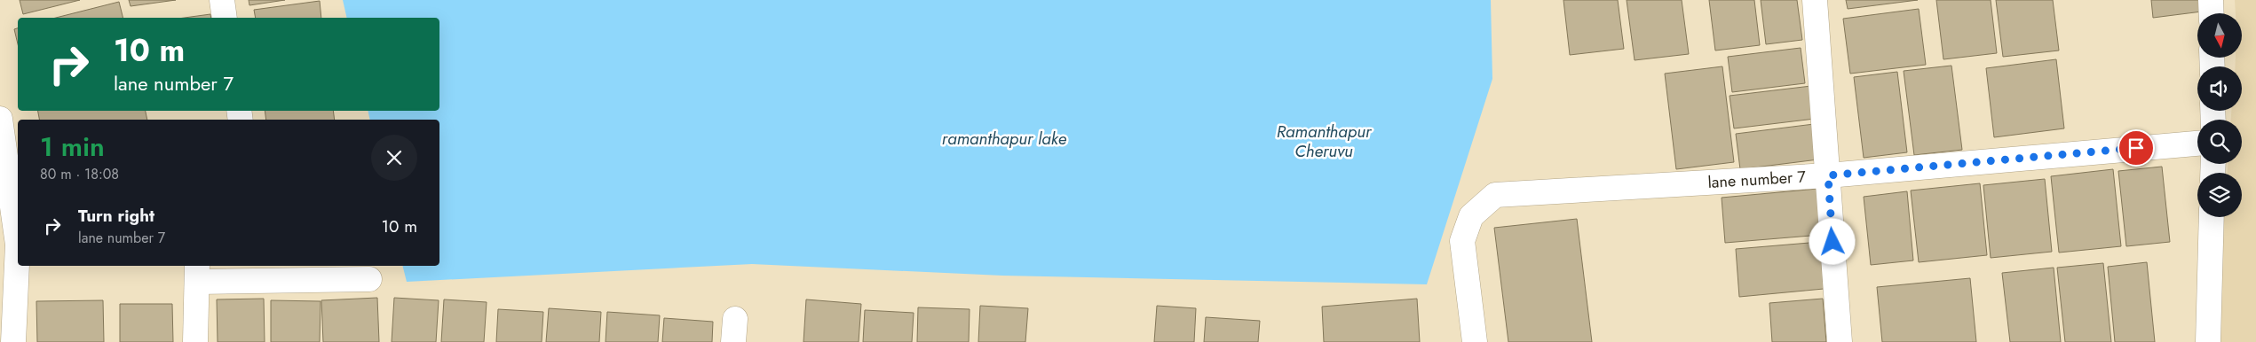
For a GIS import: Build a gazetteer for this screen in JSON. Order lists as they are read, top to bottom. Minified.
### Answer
{"streets":{"street":["lane number 7"]},"water":["Ramanthapur Cheruvu","ramanthapur lake"],"north":"bottom","page":{"turn":["10 m","lane number 7"],"heading":["1 min","80 m · 18:08"],"list":[{"name":"Turn right","note":"lane number 7","value":"10 m"}]}}
